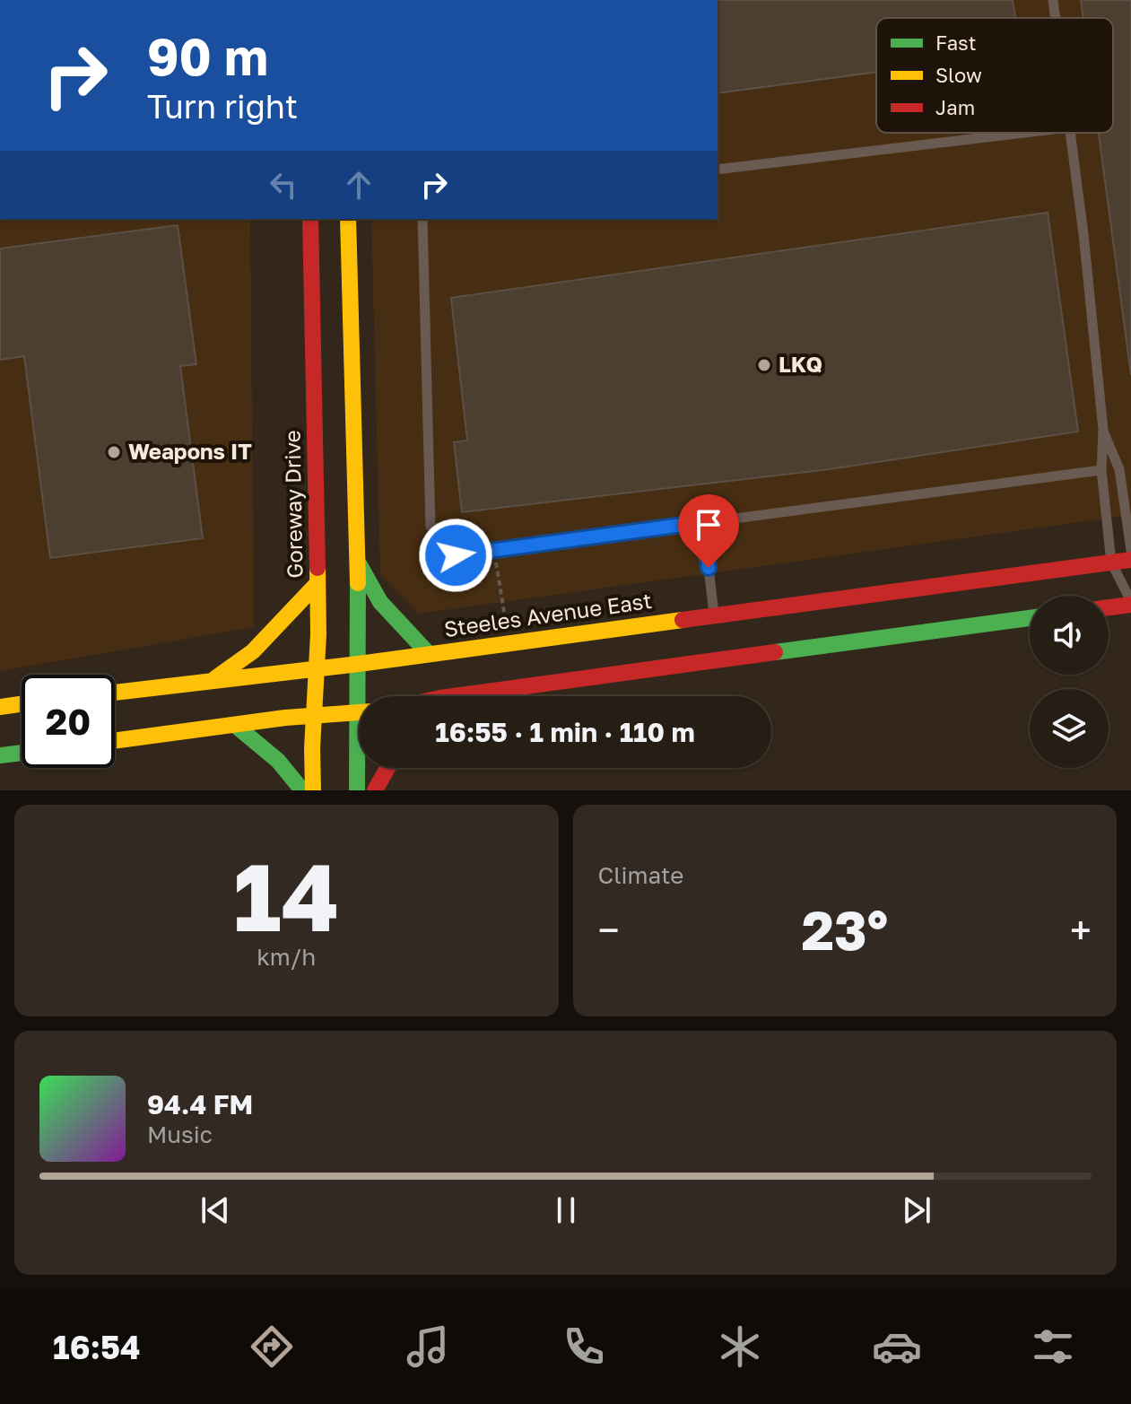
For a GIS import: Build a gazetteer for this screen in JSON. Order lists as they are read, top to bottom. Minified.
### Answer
{"streets":{"main road":["Goreway Drive","Steeles Avenue East"]},"crossings":[["Goreway Drive","Steeles Avenue East"]],"places":["LKQ","Weapons IT"],"legend":["Fast","Slow","Jam"],"page":{"turn":["90 m","Turn right"],"limit":"20","trip":"16:55 · 1 min · 110 m","tile":[["14","km/h"],"Climate"],"heat":["−","23°","+"],"song":["94.4 FM","Music"],"tabs":"16:54"}}
